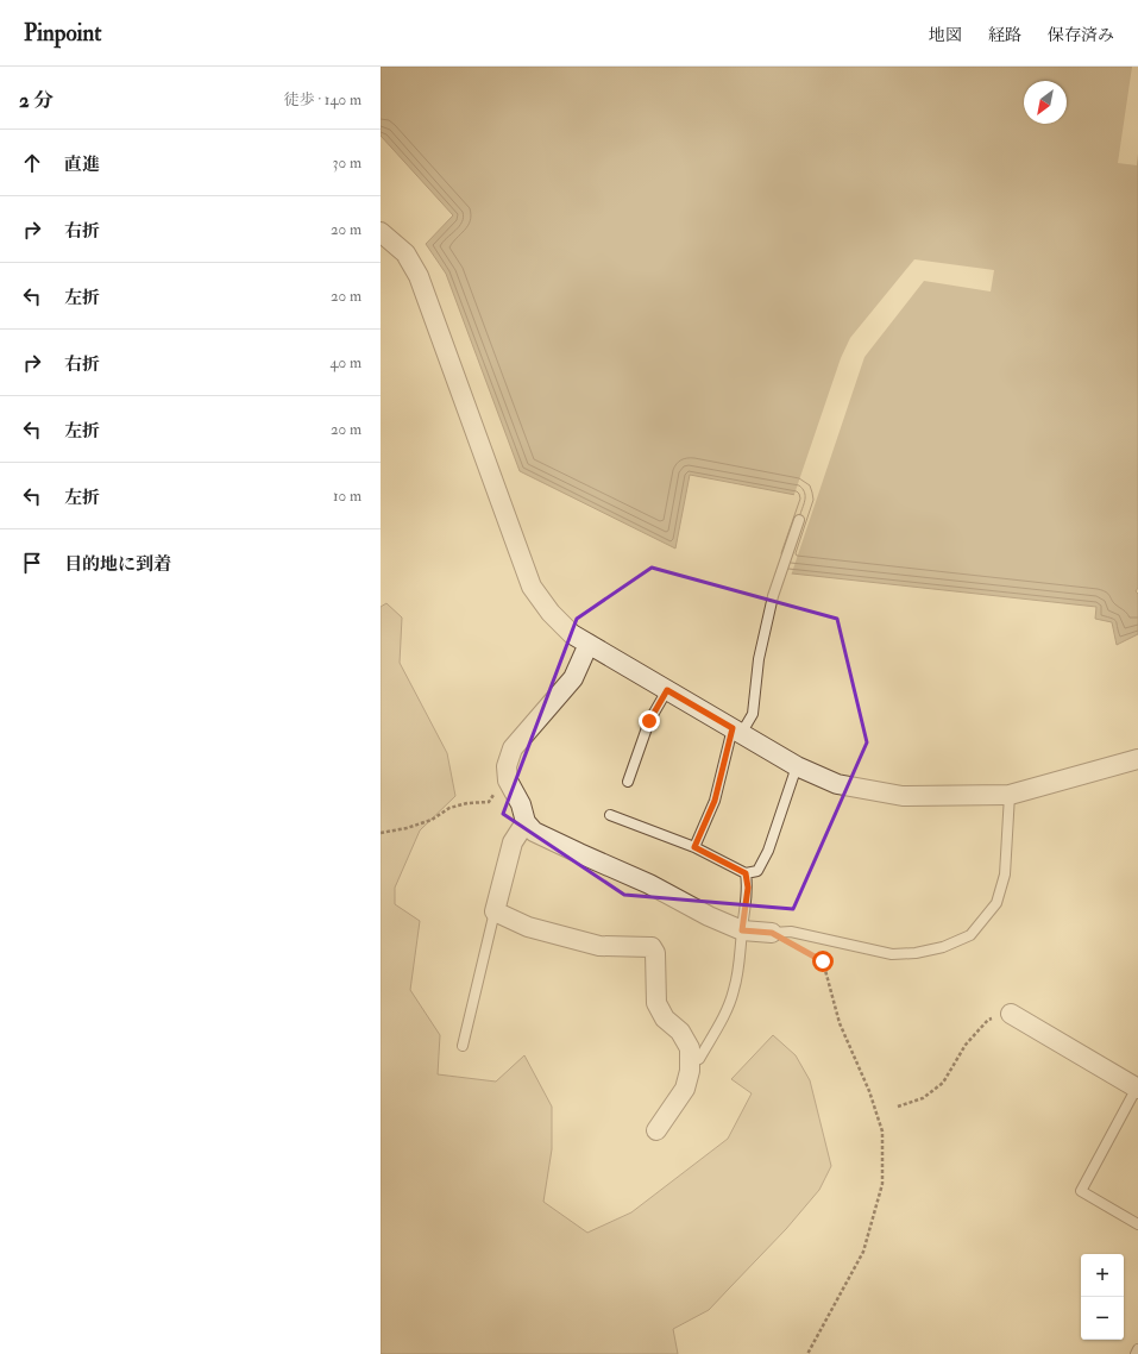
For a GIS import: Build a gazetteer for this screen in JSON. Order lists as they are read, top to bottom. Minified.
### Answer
{"north":"bottom left","page":{"header":"Pinpoint","nav":["地図","経路","保存済み"],"heading":["2 分","徒歩 · 140 m"],"list":[["直進","30 m"],["右折","20 m"],["左折","20 m"],["右折","40 m"],["左折","20 m"],["左折","10 m"],"目的地に到着"],"map_buttons":["+","−"]}}
